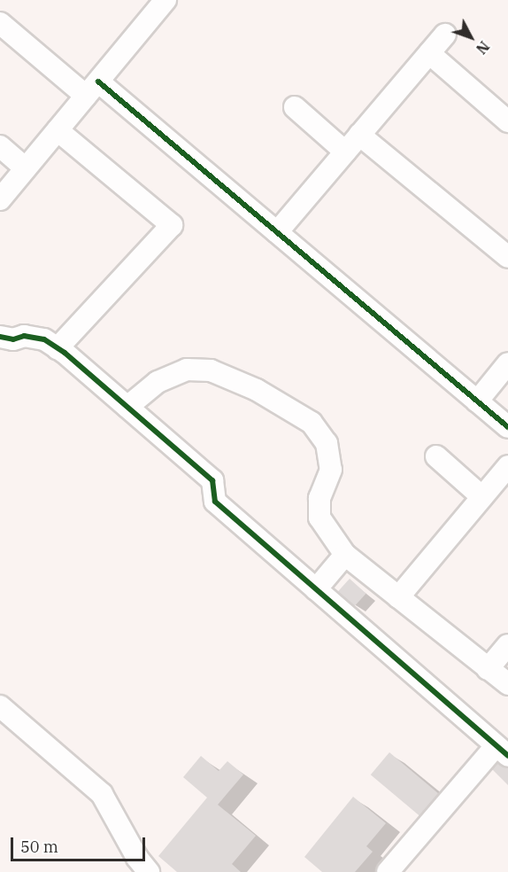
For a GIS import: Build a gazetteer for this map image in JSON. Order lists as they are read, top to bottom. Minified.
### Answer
{"scale_bar":"50 m","north":"bottom right"}
